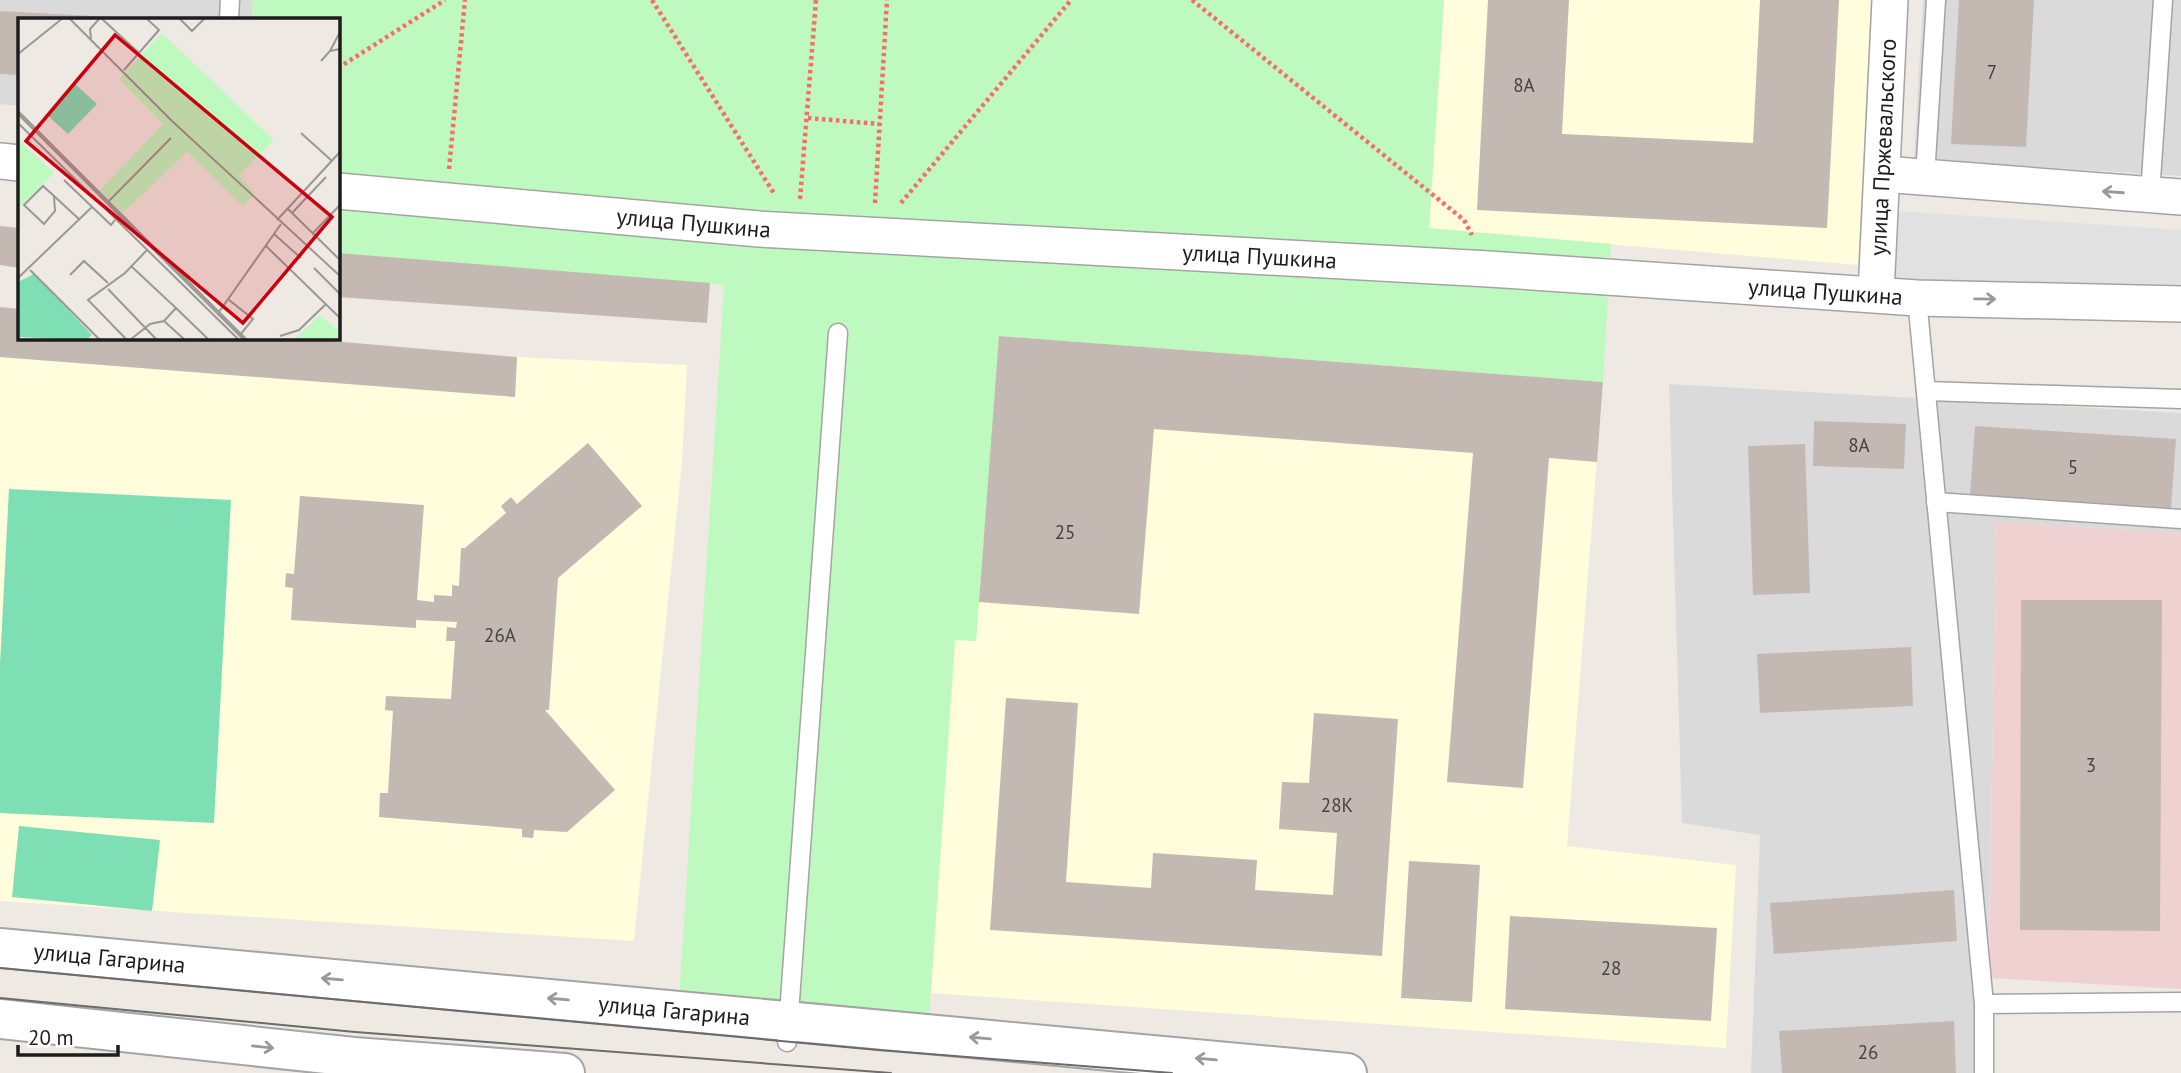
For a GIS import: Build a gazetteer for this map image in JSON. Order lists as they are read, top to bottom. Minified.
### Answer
{"streets":{"street":["улица Пржевальского","улица Пушкина","улица Гагарина"]},"crossings":[["улица Пржевальского","улица Пушкина"]],"house_numbers":["7","8А","8А","5","25","26А","3","28К","28","26"],"scale_bar":"20 m"}
